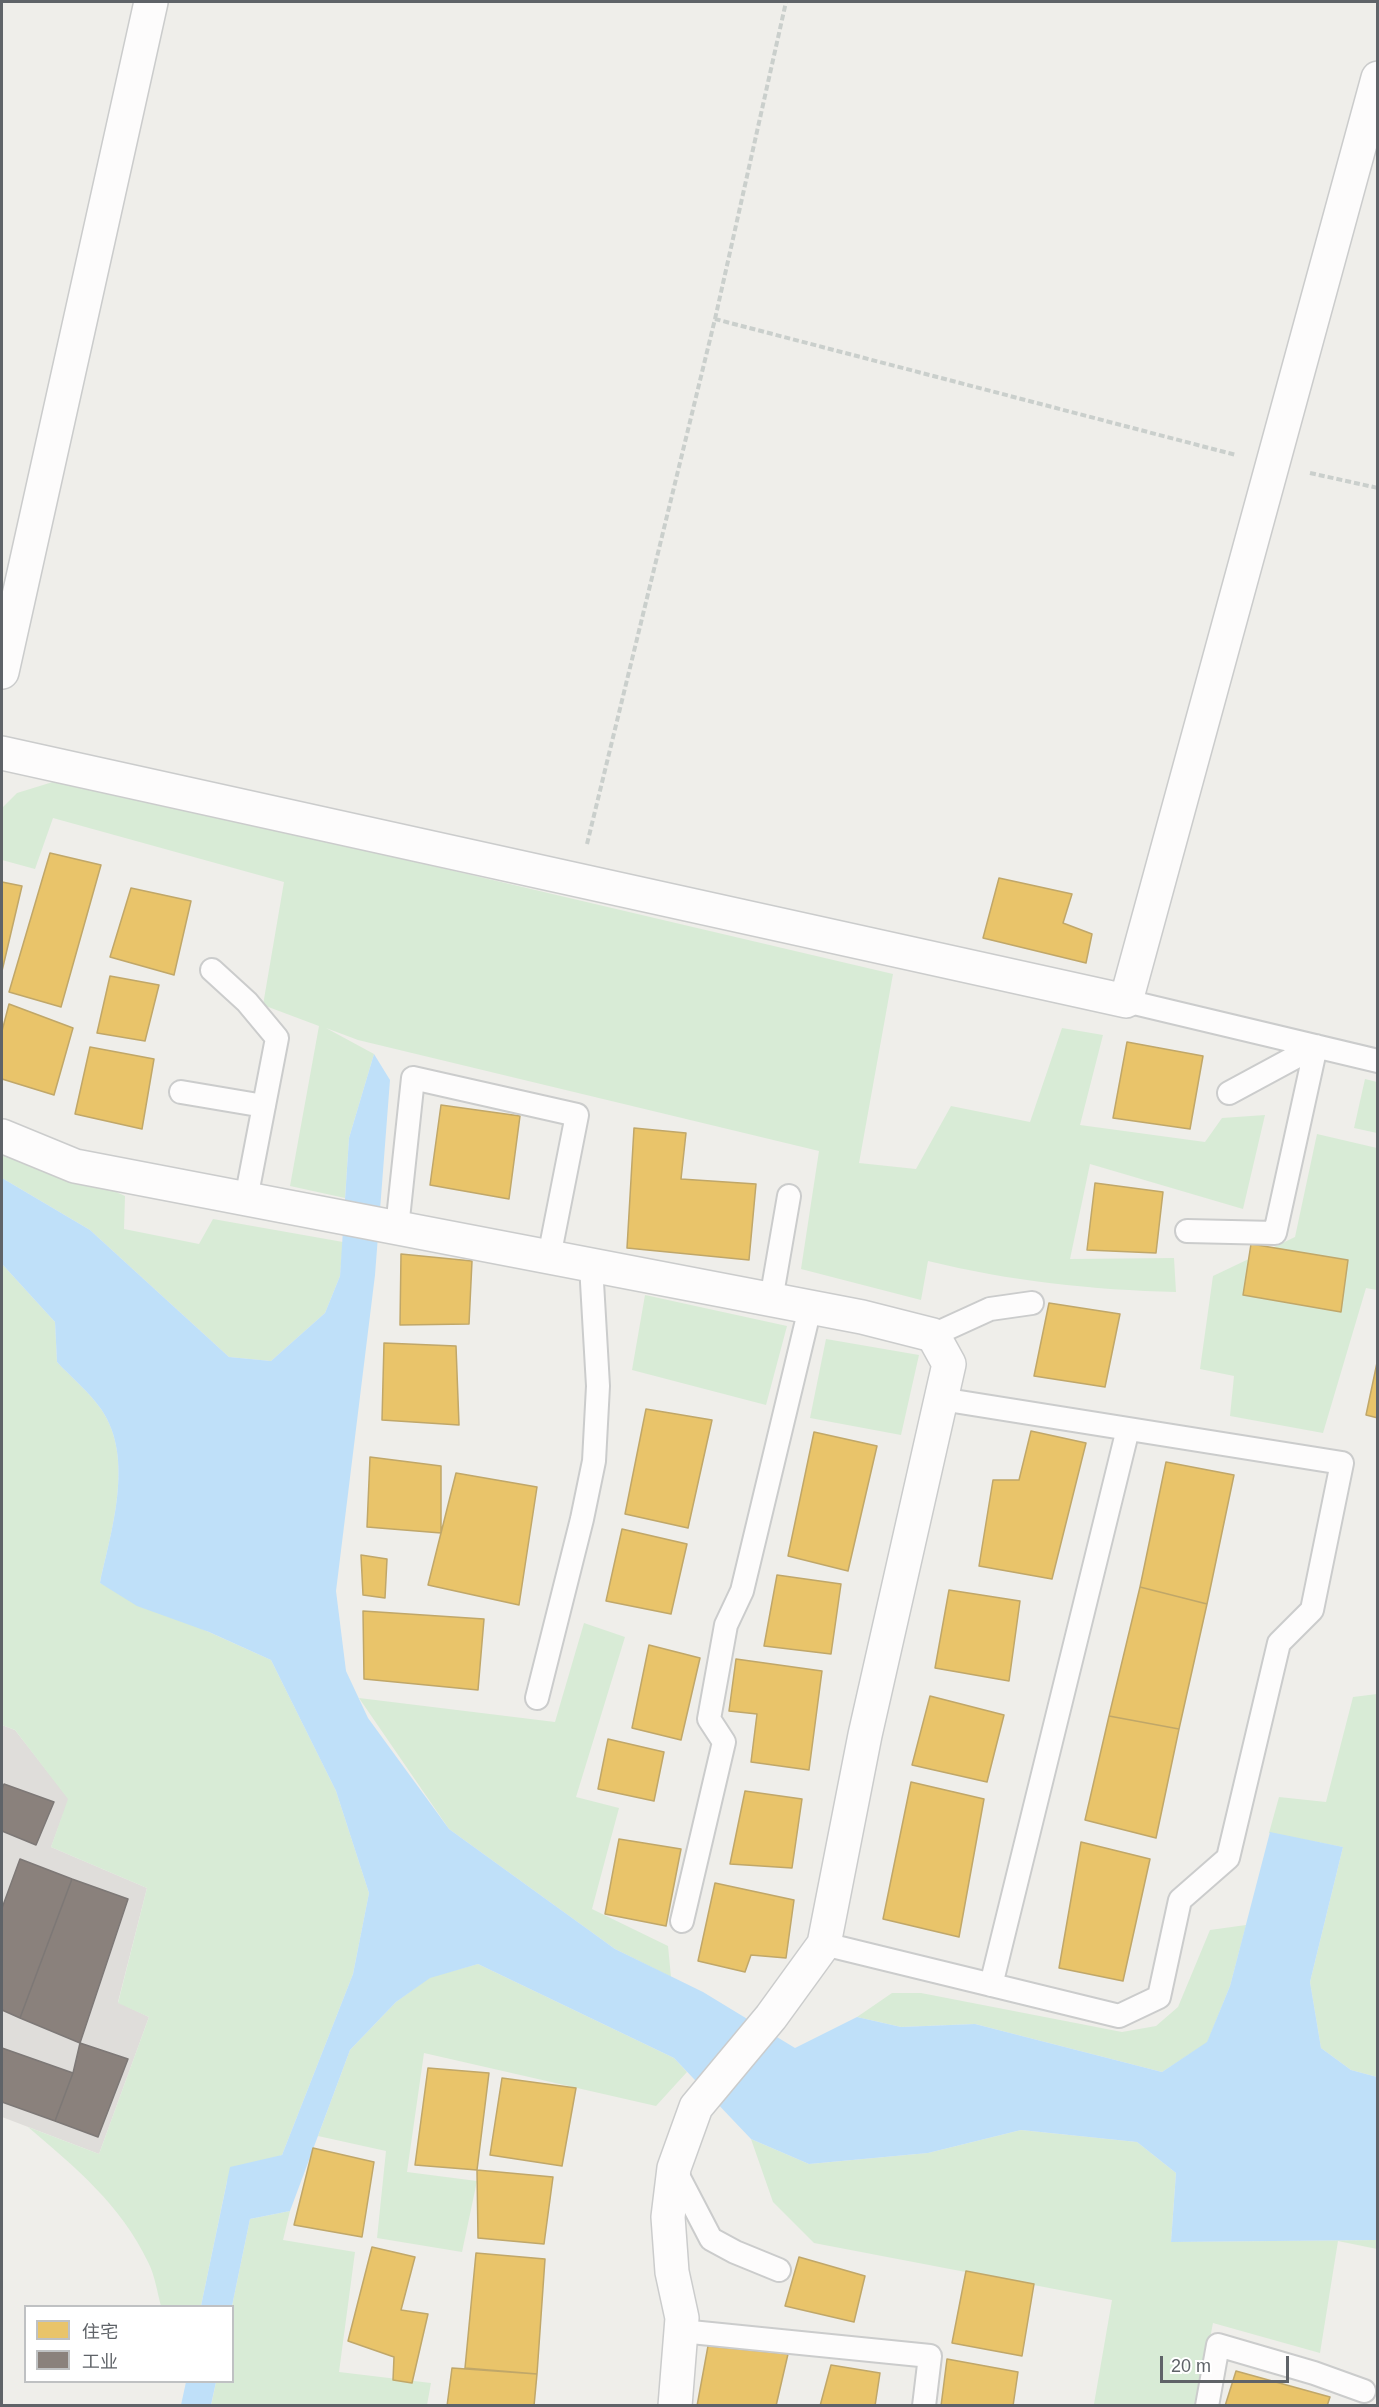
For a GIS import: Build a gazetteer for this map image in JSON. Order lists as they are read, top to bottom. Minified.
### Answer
{"legend":["住宅","工业"],"scale_bar":"20 m"}
